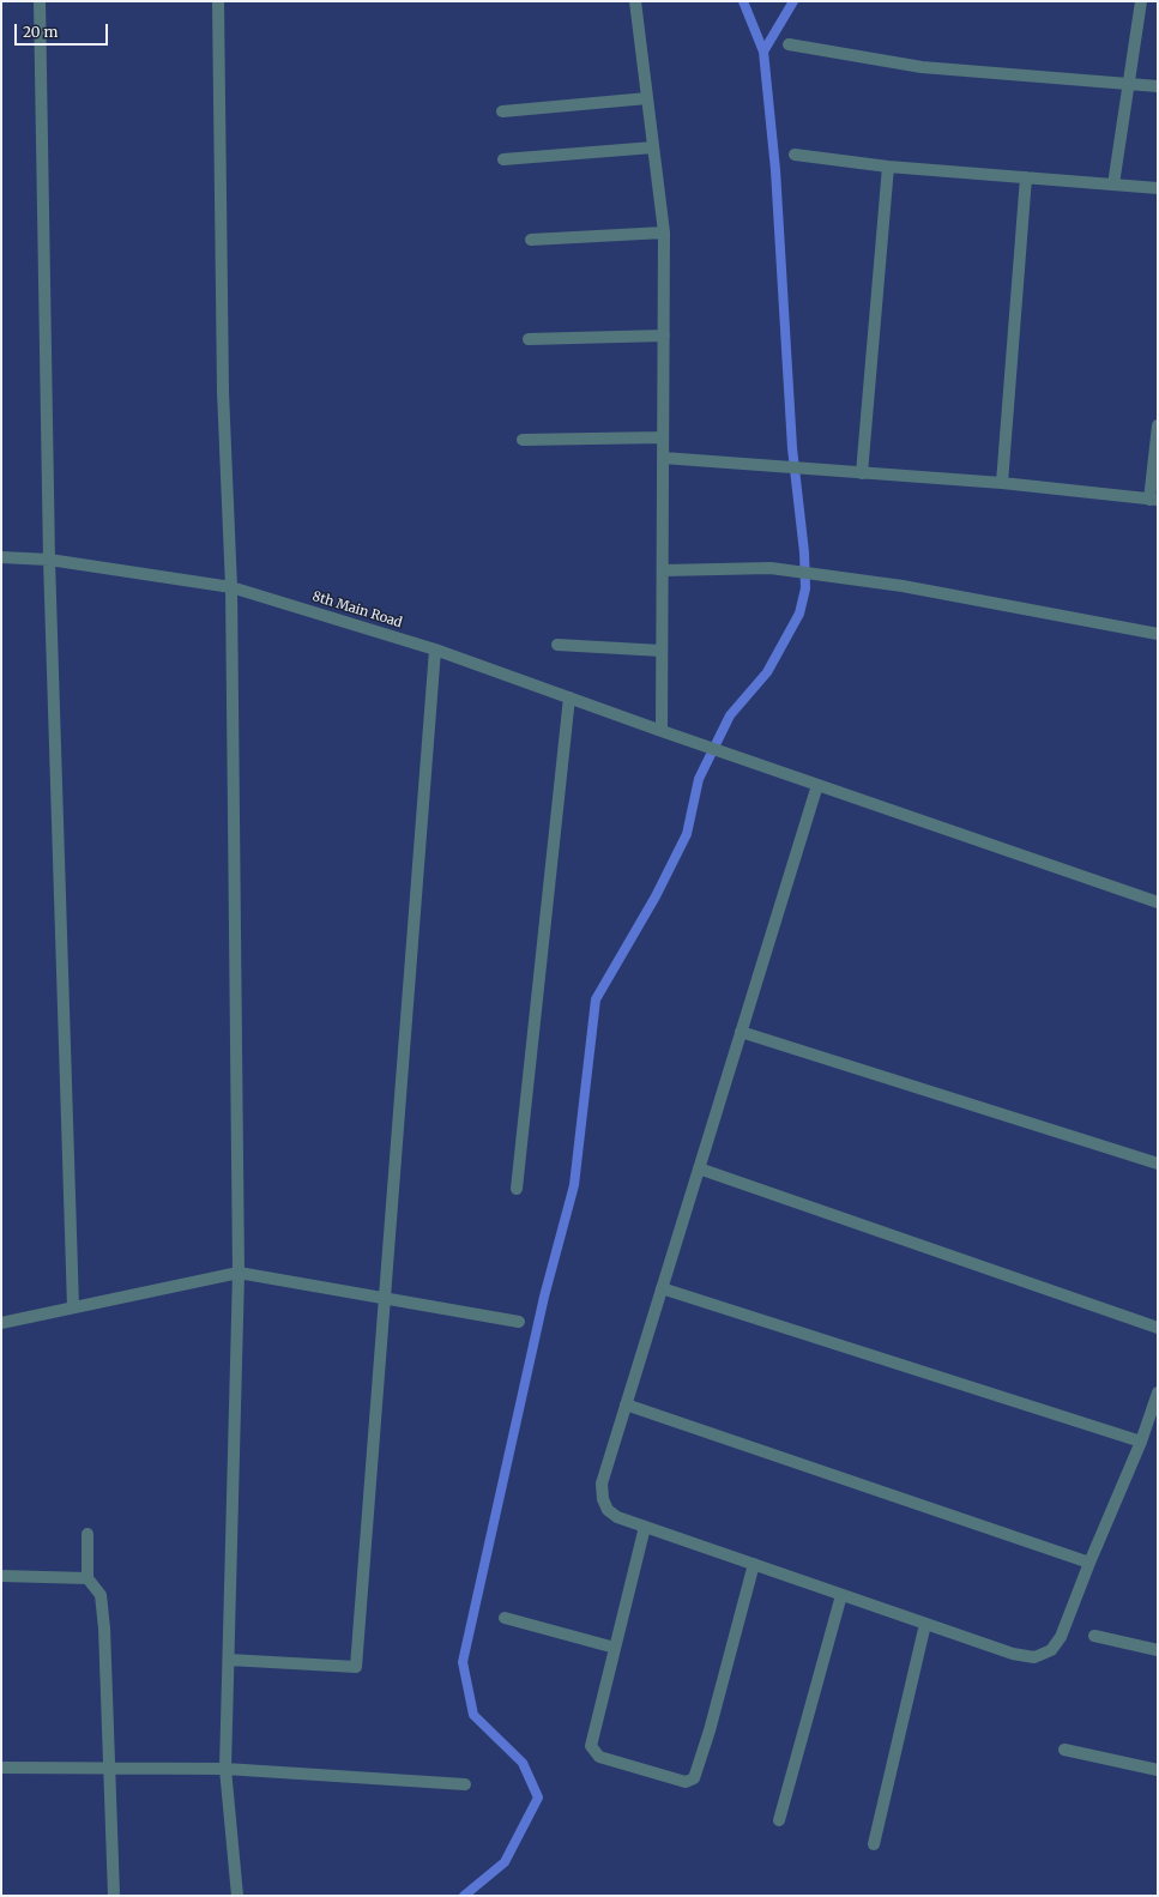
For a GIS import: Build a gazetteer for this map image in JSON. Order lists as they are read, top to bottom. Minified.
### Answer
{"streets":{"street":["8th Main Road"]},"scale_bar":"20 m"}
